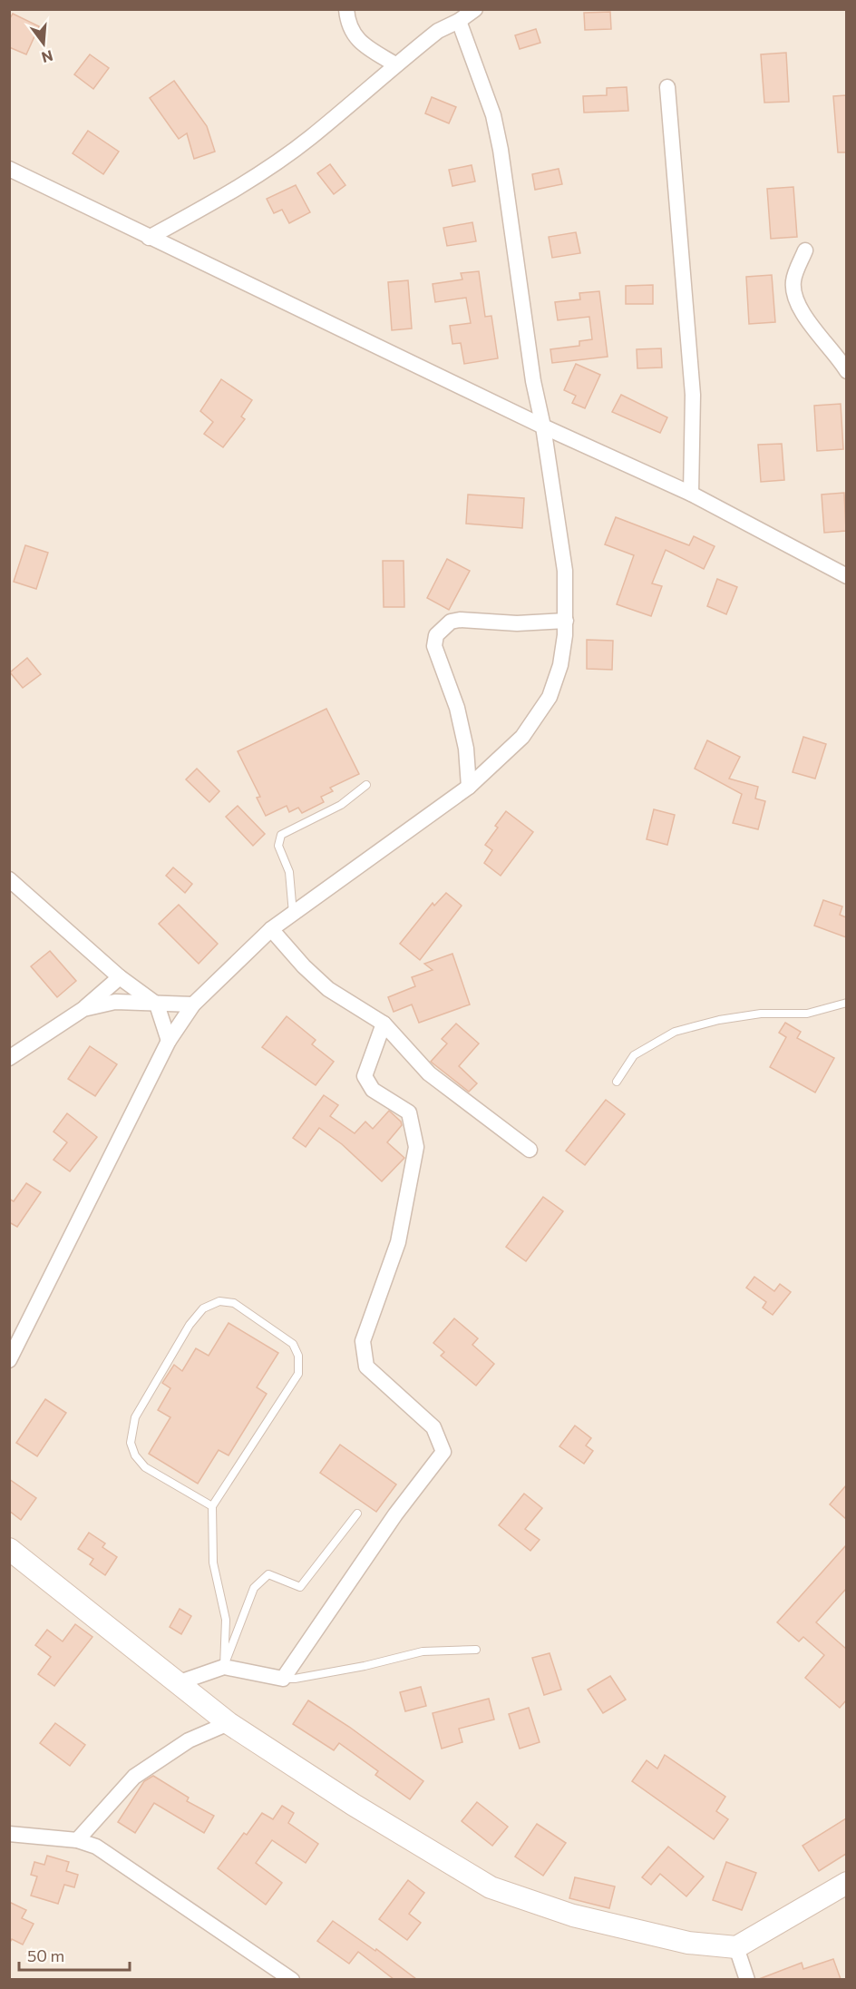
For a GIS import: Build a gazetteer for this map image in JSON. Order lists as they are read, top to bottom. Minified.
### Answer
{"scale_bar":"50 m","north":"bottom"}
